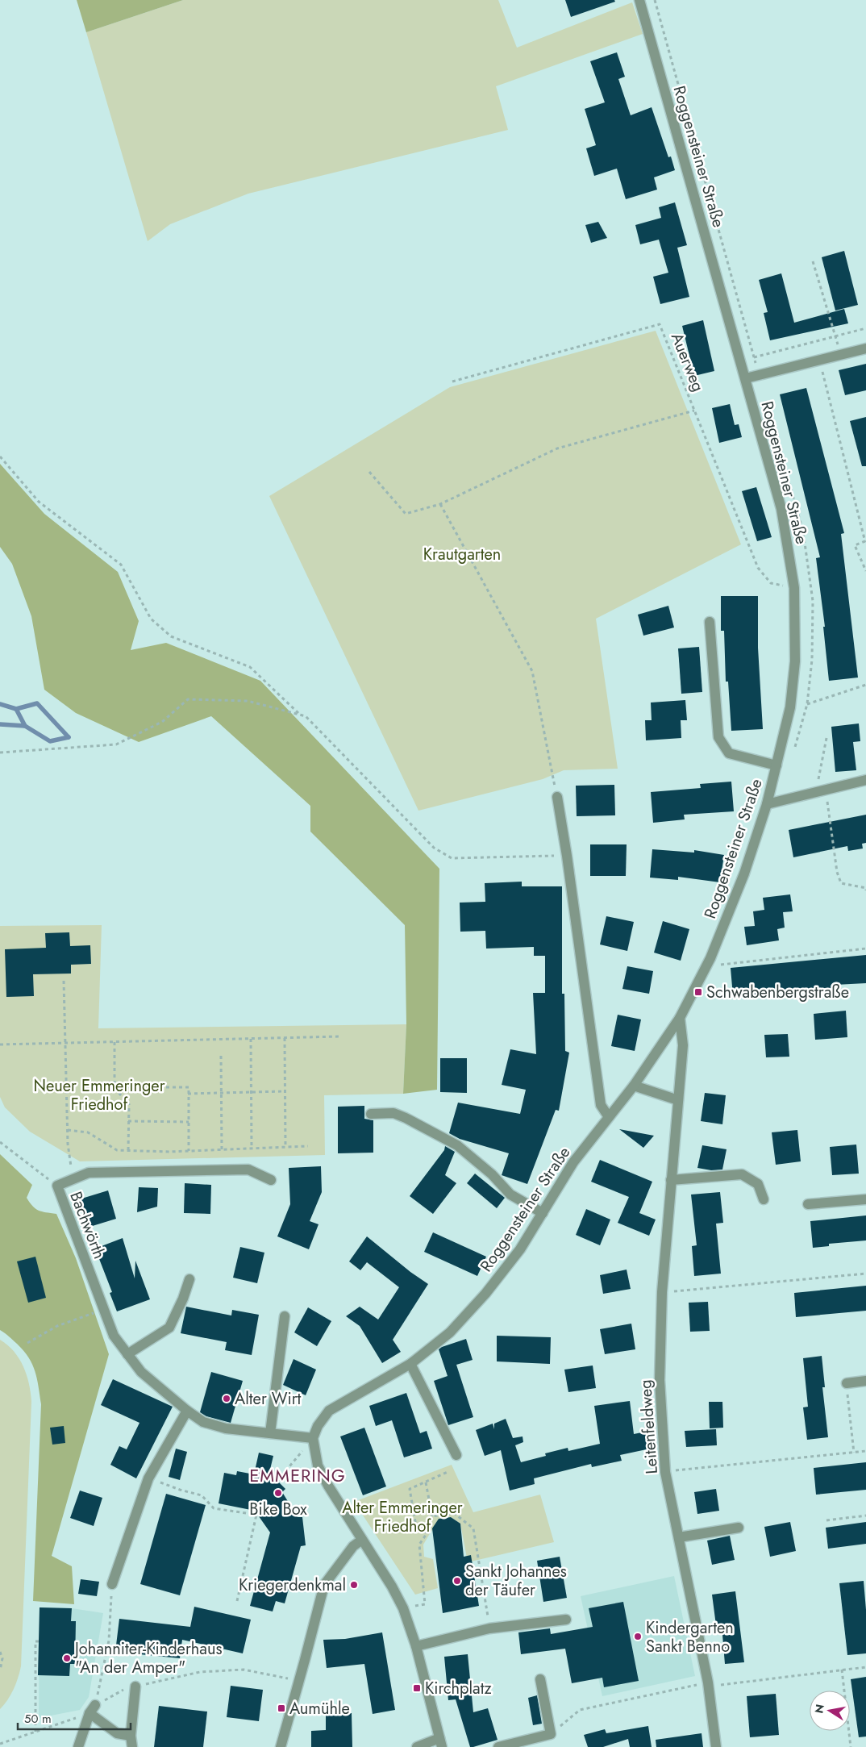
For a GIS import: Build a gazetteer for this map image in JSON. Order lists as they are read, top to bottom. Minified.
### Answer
{"streets":{"street":["Roggensteiner Straße","Bachwörth","Leitenfeldweg"],"path":["Auerweg"]},"crossings":[["Roggensteiner Straße","Auerweg"],["Roggensteiner Straße","Bachwörth"],["Roggensteiner Straße","Leitenfeldweg"]],"districts":["EMMERING"],"parks":["Krautgarten","Neuer Emmeringer Friedhof","Alter Emmeringer Friedhof"],"places":{"transit":["Schwabenbergstraße","Kirchplatz","Aumühle"],"other":["Alter Wirt","Bike Box","Sankt Johannes der Täufer","Kriegerdenkmal","Kindergarten Sankt Benno","Johanniter-Kinderhaus \"An der Amper\""]},"scale_bar":"50 m","north":"left"}
